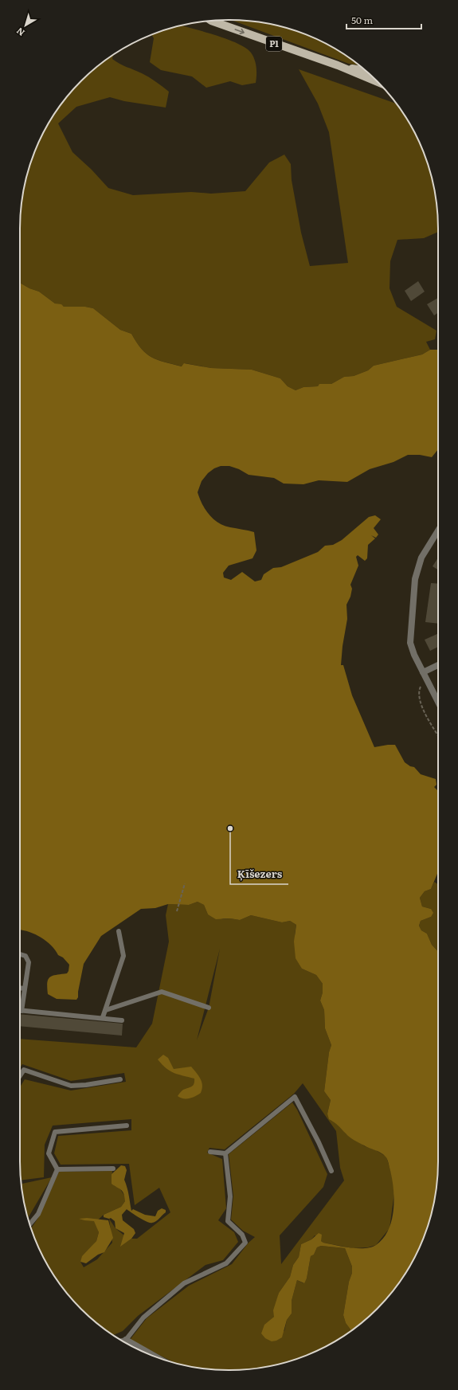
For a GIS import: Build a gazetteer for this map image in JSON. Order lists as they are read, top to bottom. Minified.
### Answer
{"streets":{"main road":["P1"]},"places":["Ķīšezers"],"scale_bar":"50 m","north":"bottom left"}
